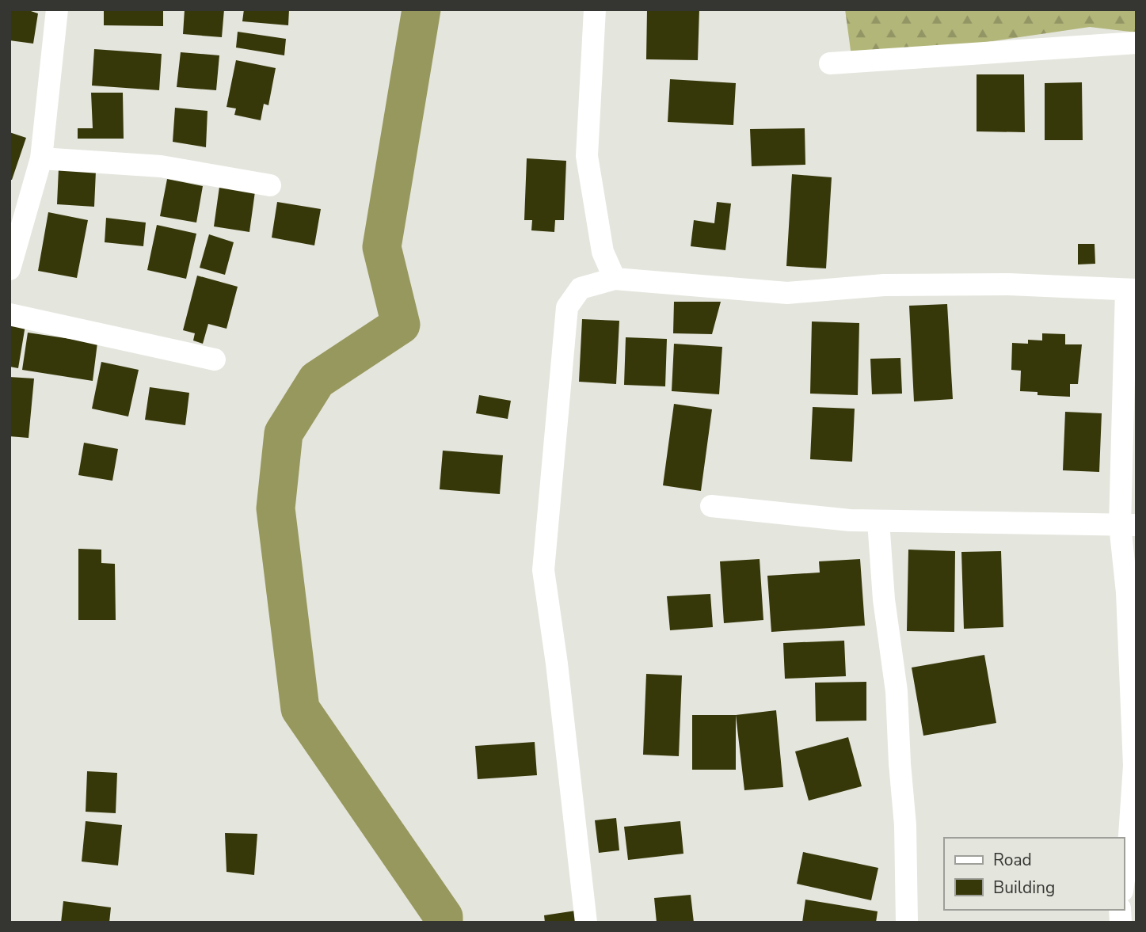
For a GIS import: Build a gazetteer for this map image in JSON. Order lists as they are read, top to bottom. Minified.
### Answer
{"legend":["Road","Building"]}
